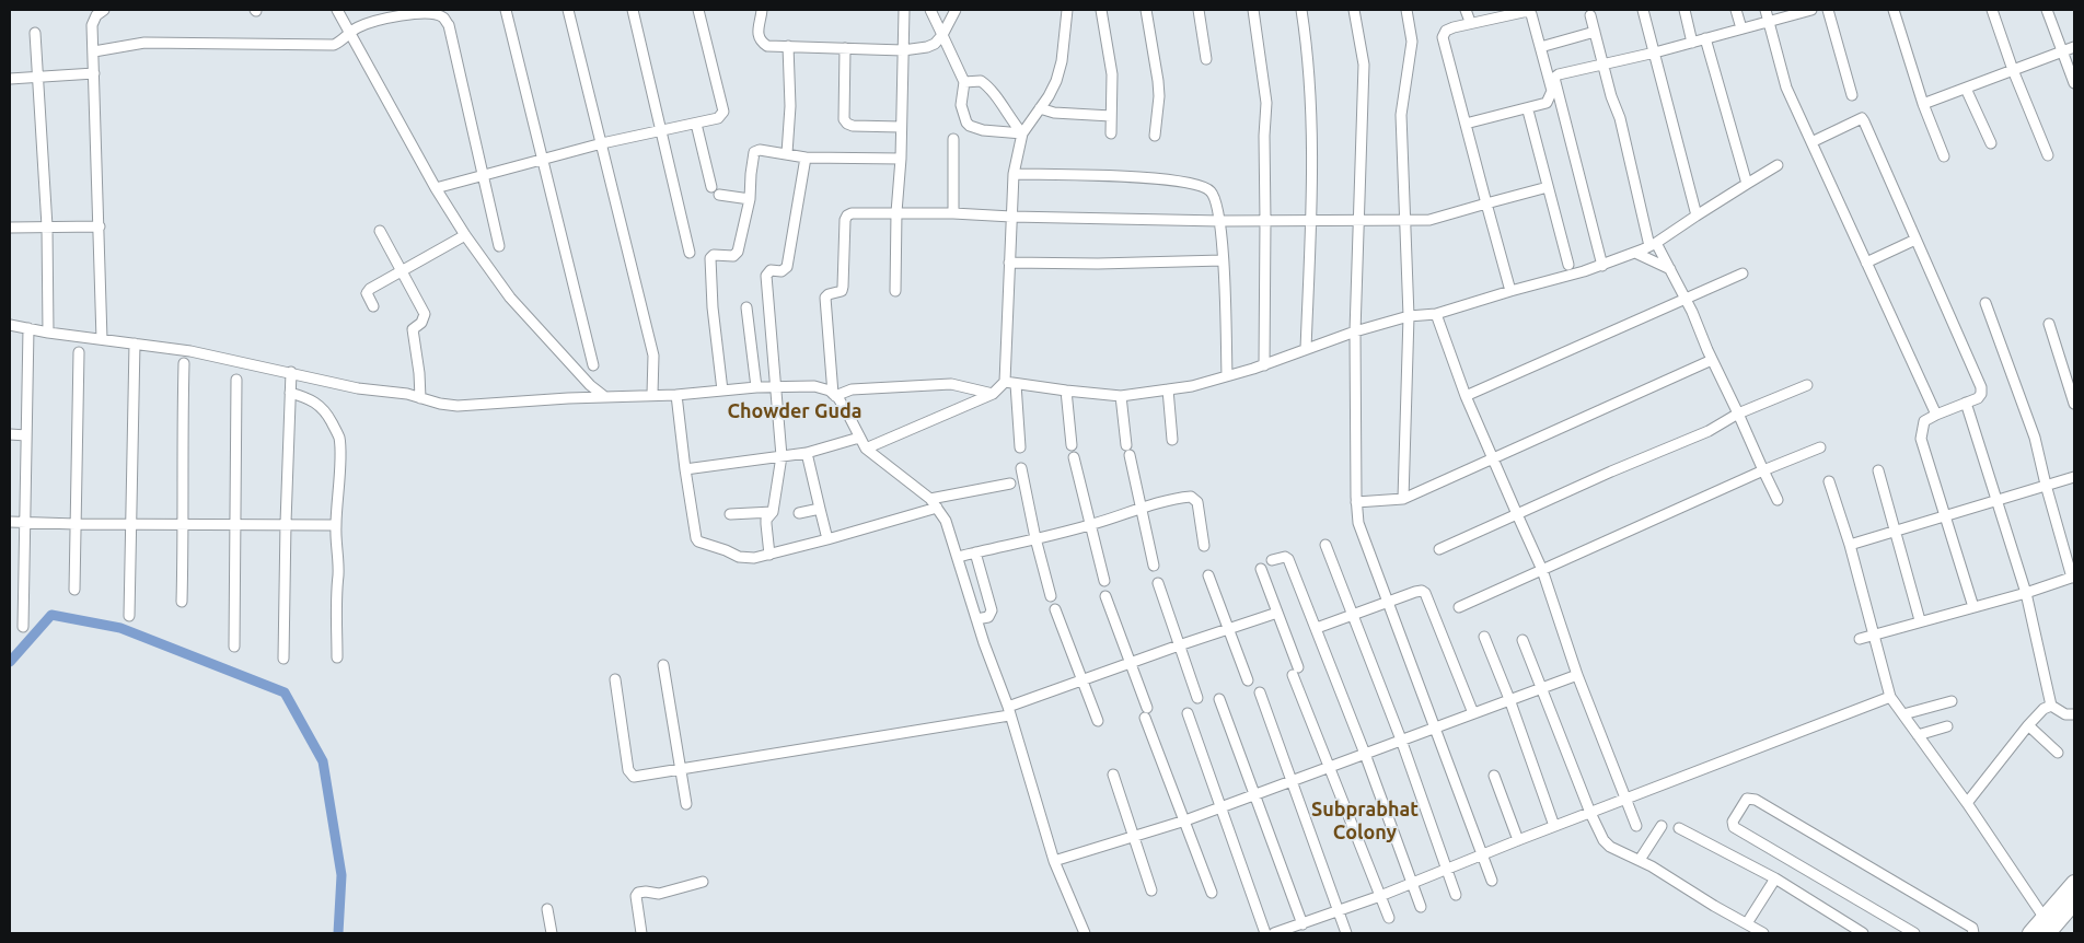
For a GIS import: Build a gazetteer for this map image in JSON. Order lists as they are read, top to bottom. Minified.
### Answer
{"districts":["Chowder Guda","Subprabhat Colony"]}
